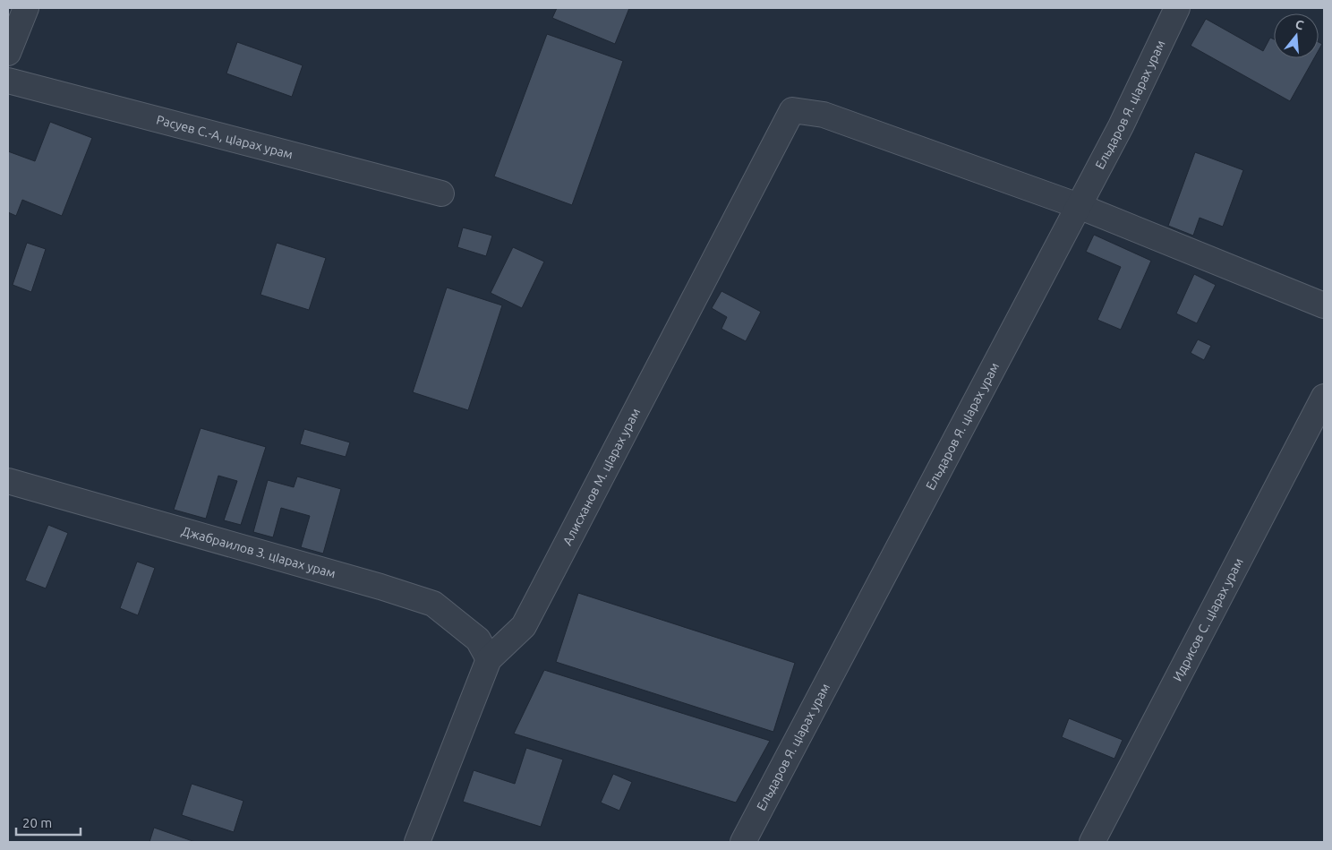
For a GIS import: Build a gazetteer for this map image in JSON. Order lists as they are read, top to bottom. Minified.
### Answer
{"streets":{"street":["Ельдаров Я. цIарах урам","Расуев С.-А, цIарах урам","Алисханов М. цIарах урам","Джабраилов З. цIарах урам","Идрисов С. цIарах урам"]},"crossings":[["Ельдаров Я. цIарах урам","Алисханов М. цIарах урам"],["Алисханов М. цIарах урам","Джабраилов З. цIарах урам"]],"scale_bar":"20 m","north":"top"}
